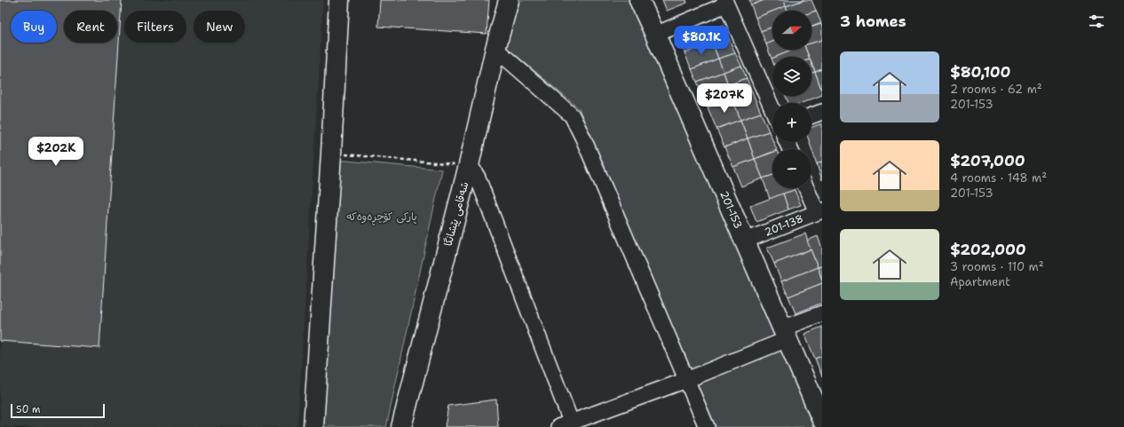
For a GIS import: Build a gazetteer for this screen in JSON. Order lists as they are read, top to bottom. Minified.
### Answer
{"streets":{"main road":["201-153","شەقامی پێشانگا"],"street":["201-138"]},"crossings":[["201-153","201-138"]],"parks":["پارکی کۆچڕەوەکە"],"scale_bar":"50 m","north":"right","page":{"heading":"3 homes","map_buttons":["+","−"],"chip":["Buy","Rent","Filters","New"],"price":["$80.1K","$207K","$202K"],"list":[{"name":"$80,100","note":"2 rooms · 62 m² · 201-153"},{"name":"$207,000","note":"4 rooms · 148 m² · 201-153"},{"name":"$202,000","note":"3 rooms · 110 m² · Apartment"}],"scale":"50 m"}}
